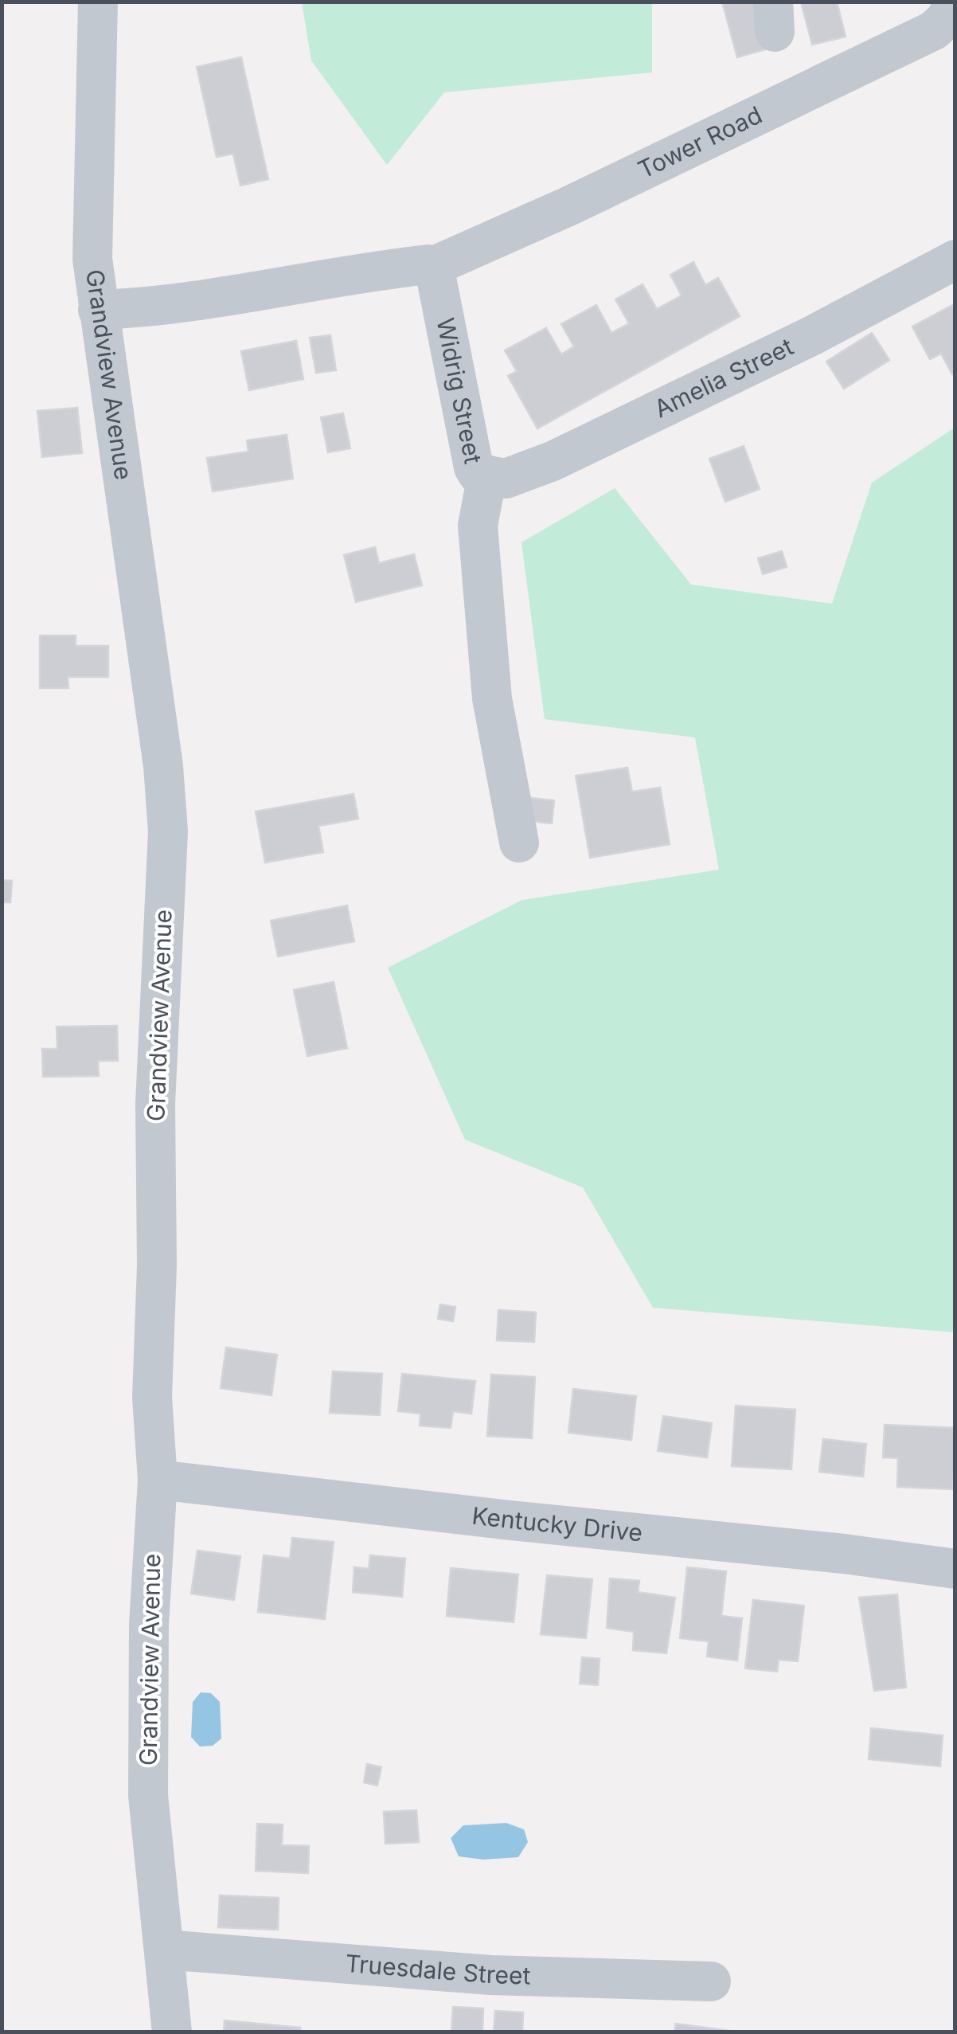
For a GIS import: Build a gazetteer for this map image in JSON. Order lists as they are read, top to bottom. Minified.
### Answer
{"streets":{"street":["Tower Road","Grandview Avenue","Amelia Street","Widrig Street","Kentucky Drive","Truesdale Street"]},"crossings":[["Tower Road","Widrig Street"],["Grandview Avenue","Kentucky Drive"],["Grandview Avenue","Truesdale Street"],["Amelia Street","Widrig Street"]]}
